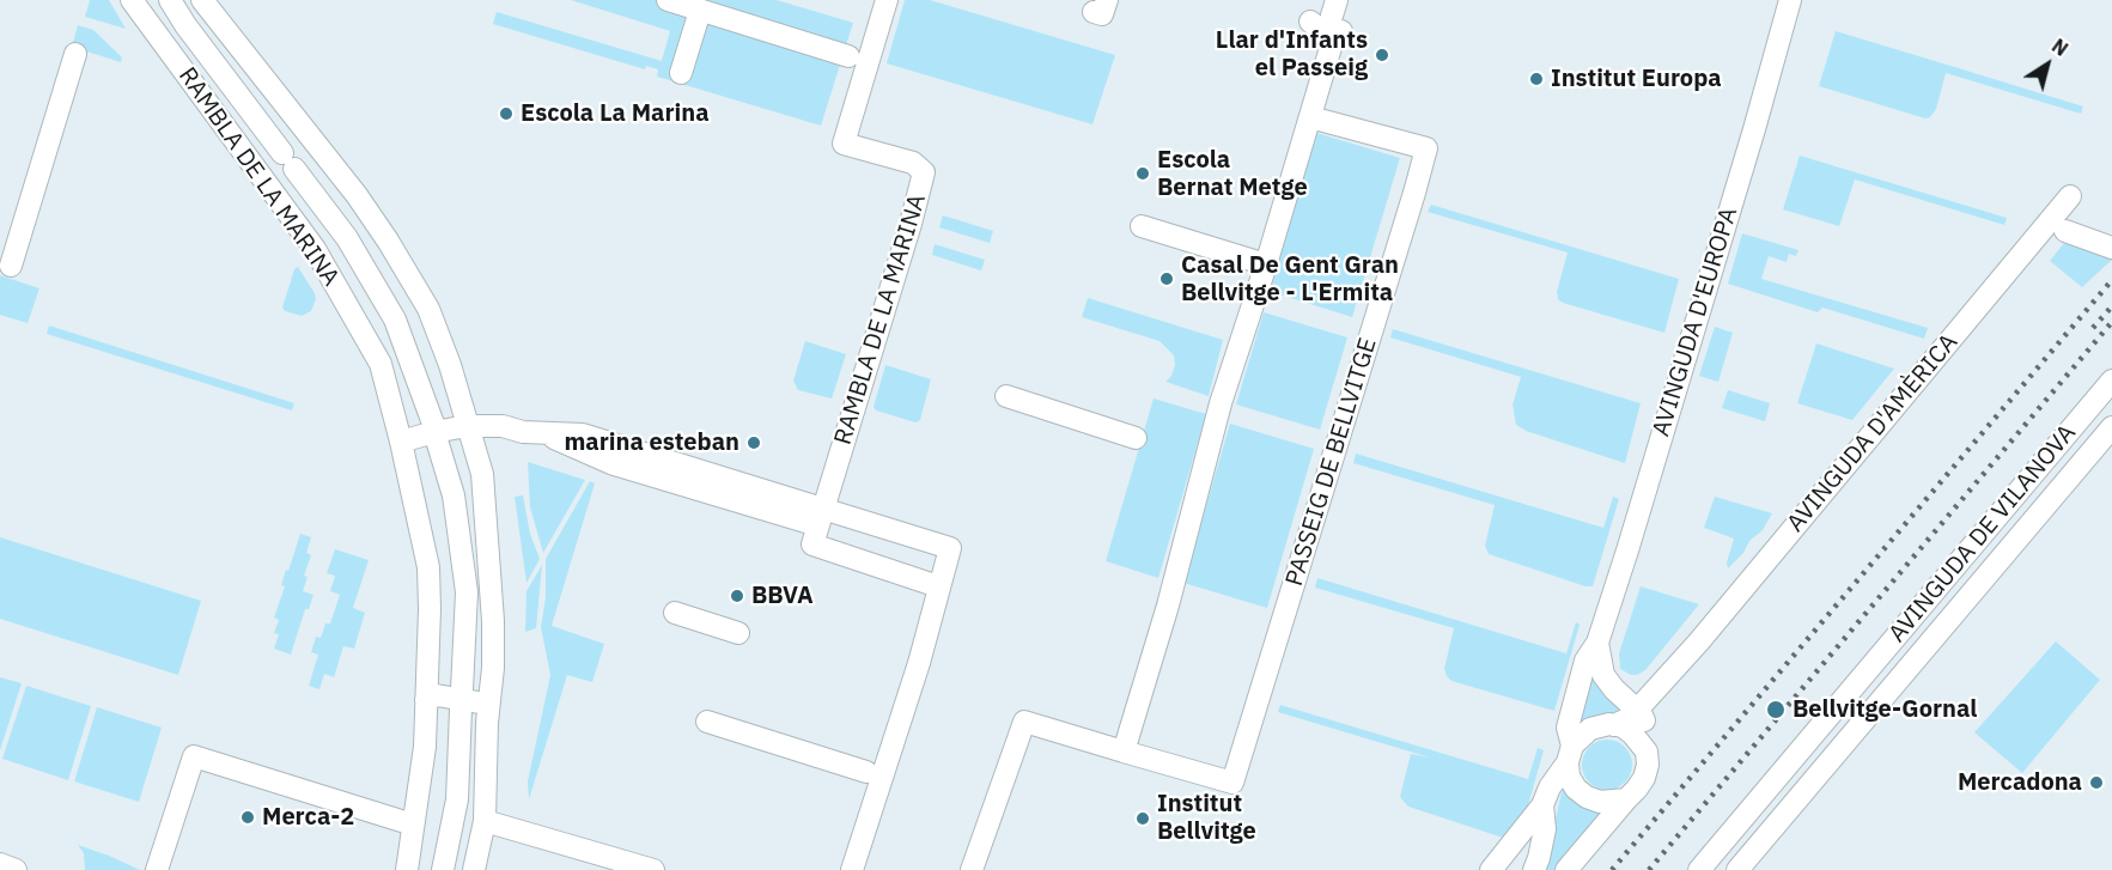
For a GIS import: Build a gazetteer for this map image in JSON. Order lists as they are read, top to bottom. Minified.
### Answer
{"streets":{"street":["RAMBLA DE LA MARINA","AVINGUDA D'EUROPA","AVINGUDA D'AMÈRICA","PASSEIG DE BELLVITGE","AVINGUDA DE VILANOVA"]},"crossings":[["AVINGUDA D'EUROPA","AVINGUDA D'AMÈRICA"]],"places":["Llar d'Infants el Passeig","Institut Europa","Escola La Marina","Escola Bernat Metge","Casal De Gent Gran Bellvitge - L'Ermita","marina esteban","BBVA","Bellvitge-Gornal","Mercadona","Merca-2","Institut Bellvitge"],"north":"top right"}
